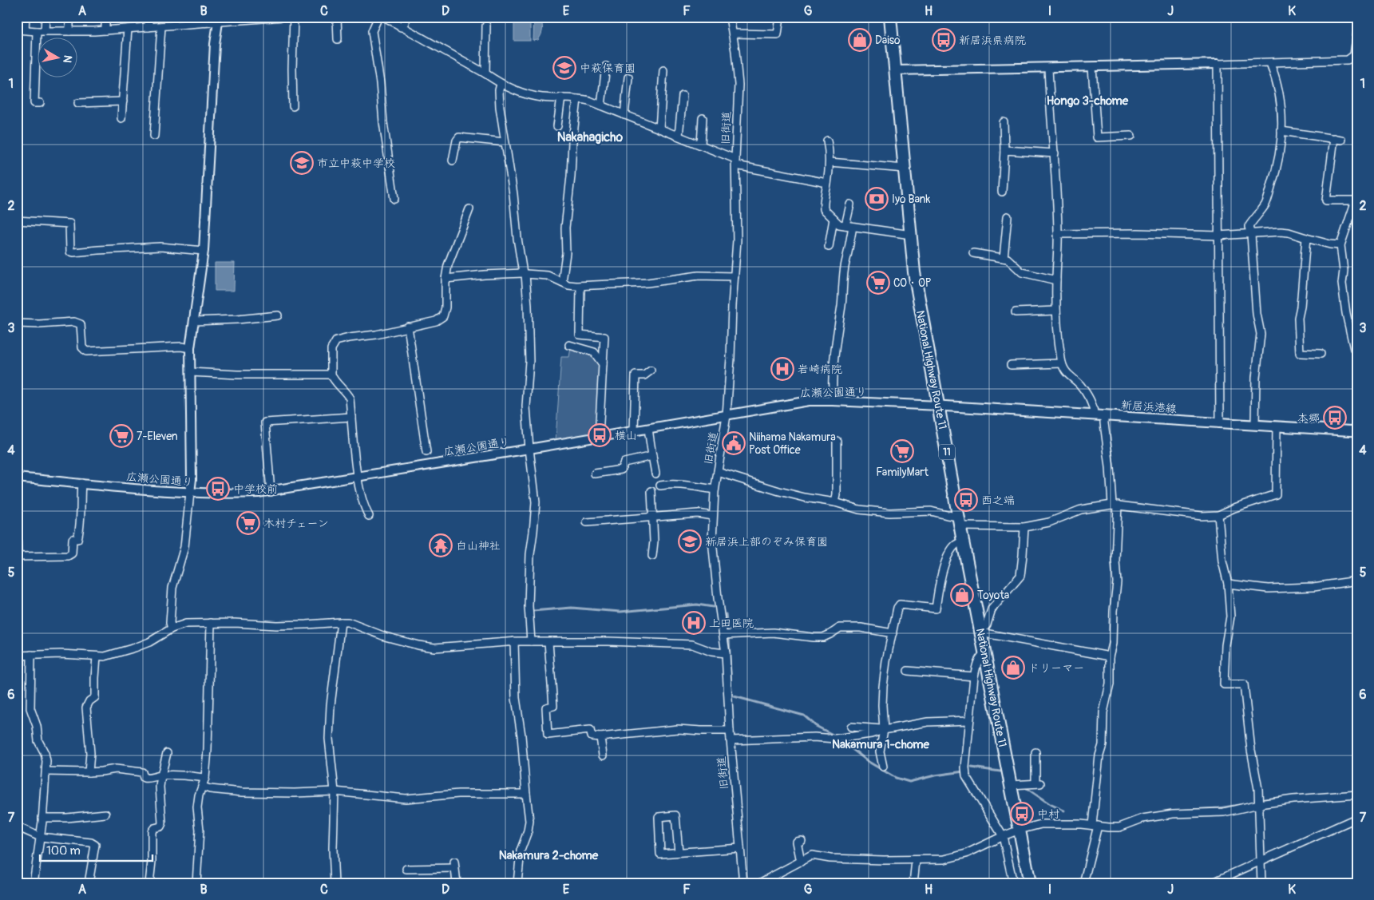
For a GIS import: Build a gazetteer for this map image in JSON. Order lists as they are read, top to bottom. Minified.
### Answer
{"streets":{"highway":["National Highway Route 11","11"],"main road":["新居浜港線"],"street":["旧街道","広瀬公園通り"]},"crossings":[["旧街道","広瀬公園通り"],["National Highway Route 11","広瀬公園通り"],["National Highway Route 11","新居浜港線"],["広瀬公園通り","新居浜港線"]],"districts":["Hongo 3-chome","Nakahagicho","Nakamura 1-chome","Nakamura 2-chome"],"places":{"shop":["Daiso","Toyota","ドリーマー"],"bus stop":["新居浜県病院","本郷","横山","中学校前","西之端","中村"],"school or university":["中萩保育園","市立中萩中学校","新居浜上部のぞみ保育園"],"bank":["Iyo Bank"],"supermarket":["CO・OP","7-Eleven","FamilyMart","木村チェーン"],"hospital":["岩崎病院","上田医院"],"public building":["Niihama Nakamura Post Office"],"temple":["白山神社"]},"scale_bar":"100 m","north":"right","grid":{"columns":["A","B","C","D","E","F","G","H","I","J","K"],"rows":["1","2","3","4","5","6","7"]}}
